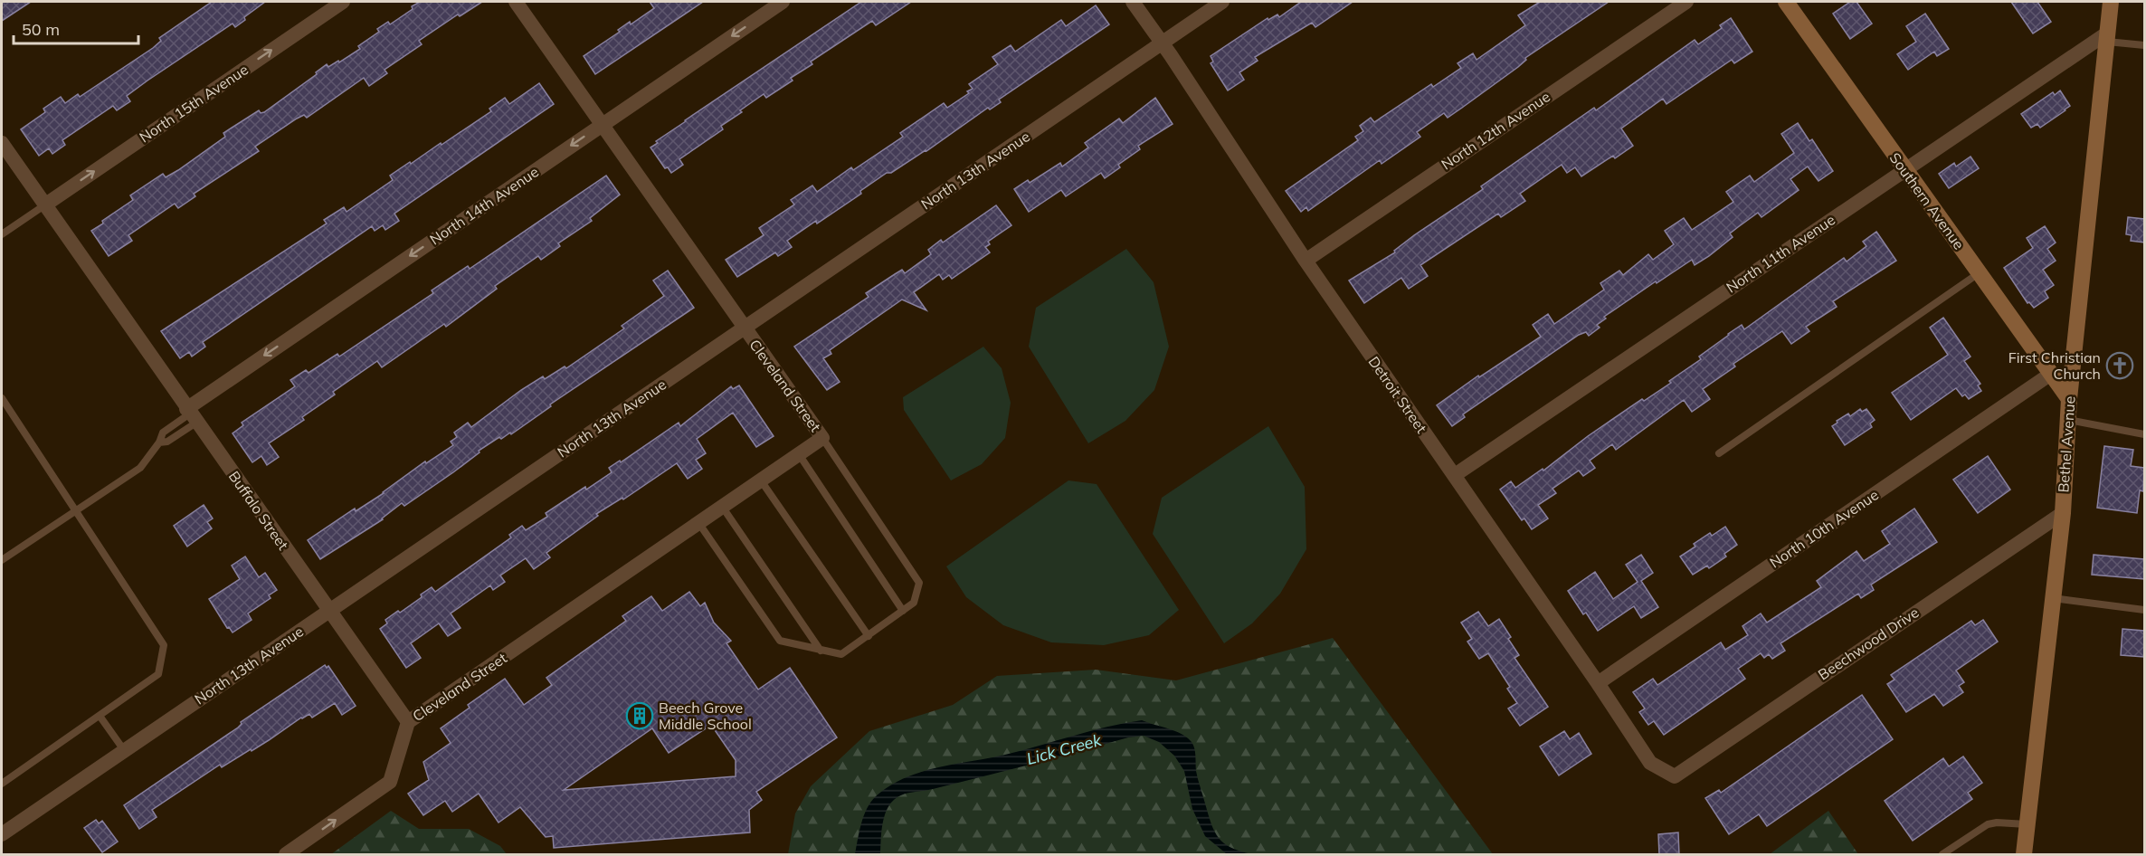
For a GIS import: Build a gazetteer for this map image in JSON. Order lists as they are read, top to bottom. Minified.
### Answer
{"streets":{"street":["North 15th Avenue","North 12th Avenue","North 13th Avenue","Southern Avenue","North 14th Avenue","North 11th Avenue","Cleveland Street","Detroit Street","Bethel Avenue","Buffalo Street","North 10th Avenue","Beechwood Drive"]},"crossings":[["North 15th Avenue","Buffalo Street"],["North 12th Avenue","Detroit Street"],["North 13th Avenue","Cleveland Street"],["North 13th Avenue","Detroit Street"],["North 13th Avenue","Buffalo Street"],["Southern Avenue","North 11th Avenue"],["Southern Avenue","Bethel Avenue"],["Southern Avenue","North 10th Avenue"],["North 14th Avenue","Cleveland Street"],["North 14th Avenue","Buffalo Street"],["North 11th Avenue","Detroit Street"],["North 11th Avenue","Bethel Avenue"],["Cleveland Street","Buffalo Street"],["Detroit Street","North 10th Avenue"],["Detroit Street","Beechwood Drive"],["Bethel Avenue","Beechwood Drive"]],"one_way":["North 15th Avenue","North 14th Avenue"],"water":["Lick Creek"],"places":{"church":["First Christian Church"],"building":["Beech Grove Middle School"]},"scale_bar":"50 m"}
